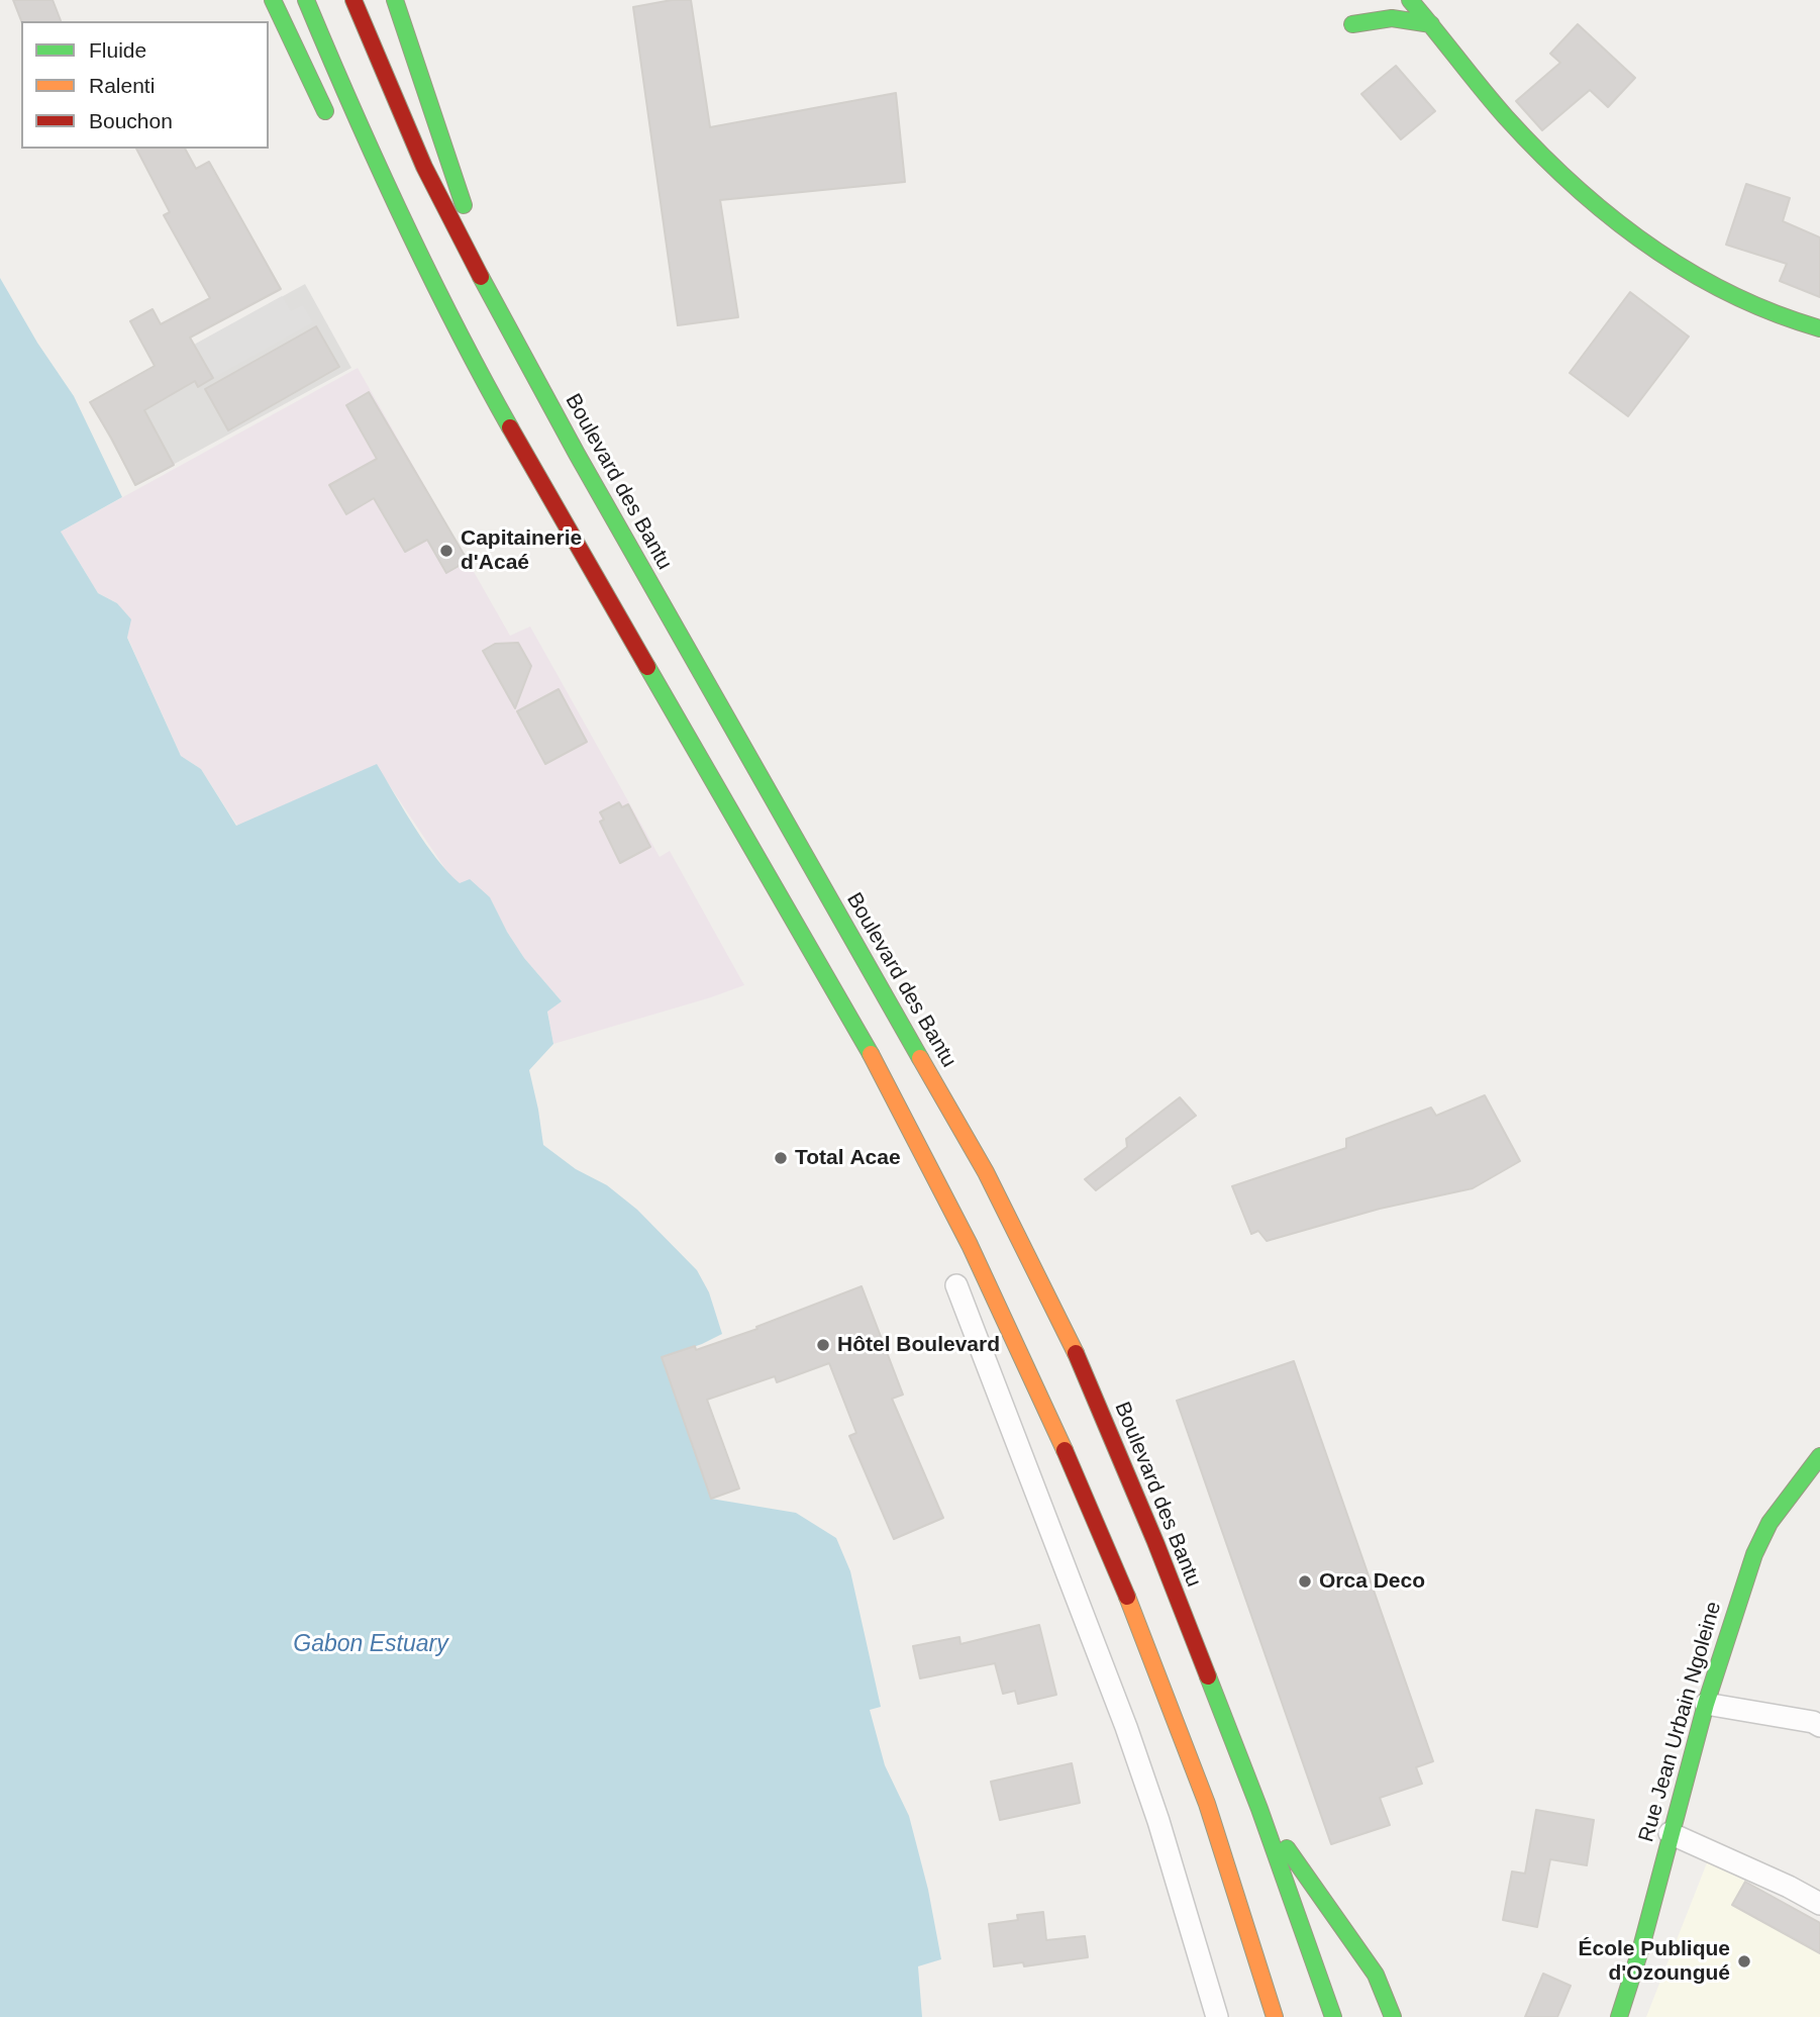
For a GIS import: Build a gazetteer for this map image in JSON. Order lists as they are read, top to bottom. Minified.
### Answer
{"streets":{"main road":["Boulevard des Bantu","Rue Jean Urbain Ngoleine"]},"water":["Gabon Estuary"],"places":["Capitainerie d'Acaé","Total Acae","Hôtel Boulevard","Orca Deco","École Publique d'Ozoungué"],"legend":["Fluide","Ralenti","Bouchon"]}
